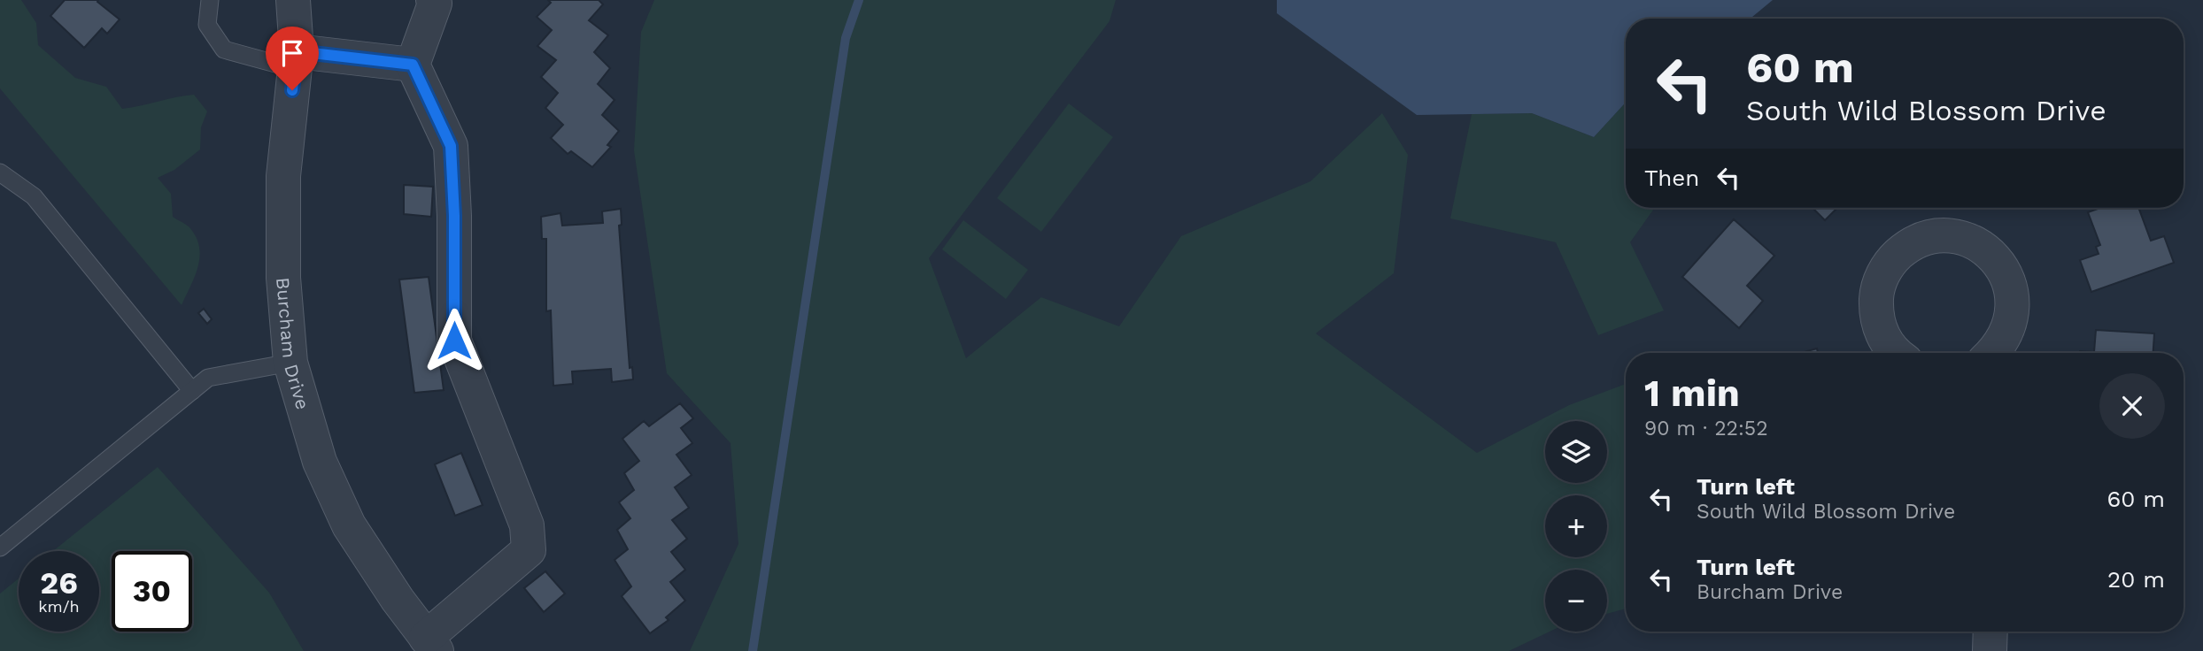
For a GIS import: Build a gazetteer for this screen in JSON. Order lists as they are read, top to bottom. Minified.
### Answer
{"streets":{"street":["Burcham Drive"]},"page":{"turn":["60 m","South Wild Blossom Drive"],"then":"Then","heading":["1 min","90 m · 22:52"],"map_buttons":["+","−"],"list":[{"name":"Turn left","note":"South Wild Blossom Drive","value":"60 m"},{"name":"Turn left","note":"Burcham Drive","value":"20 m"}],"speed":"26 km/h","limit":"30"}}
